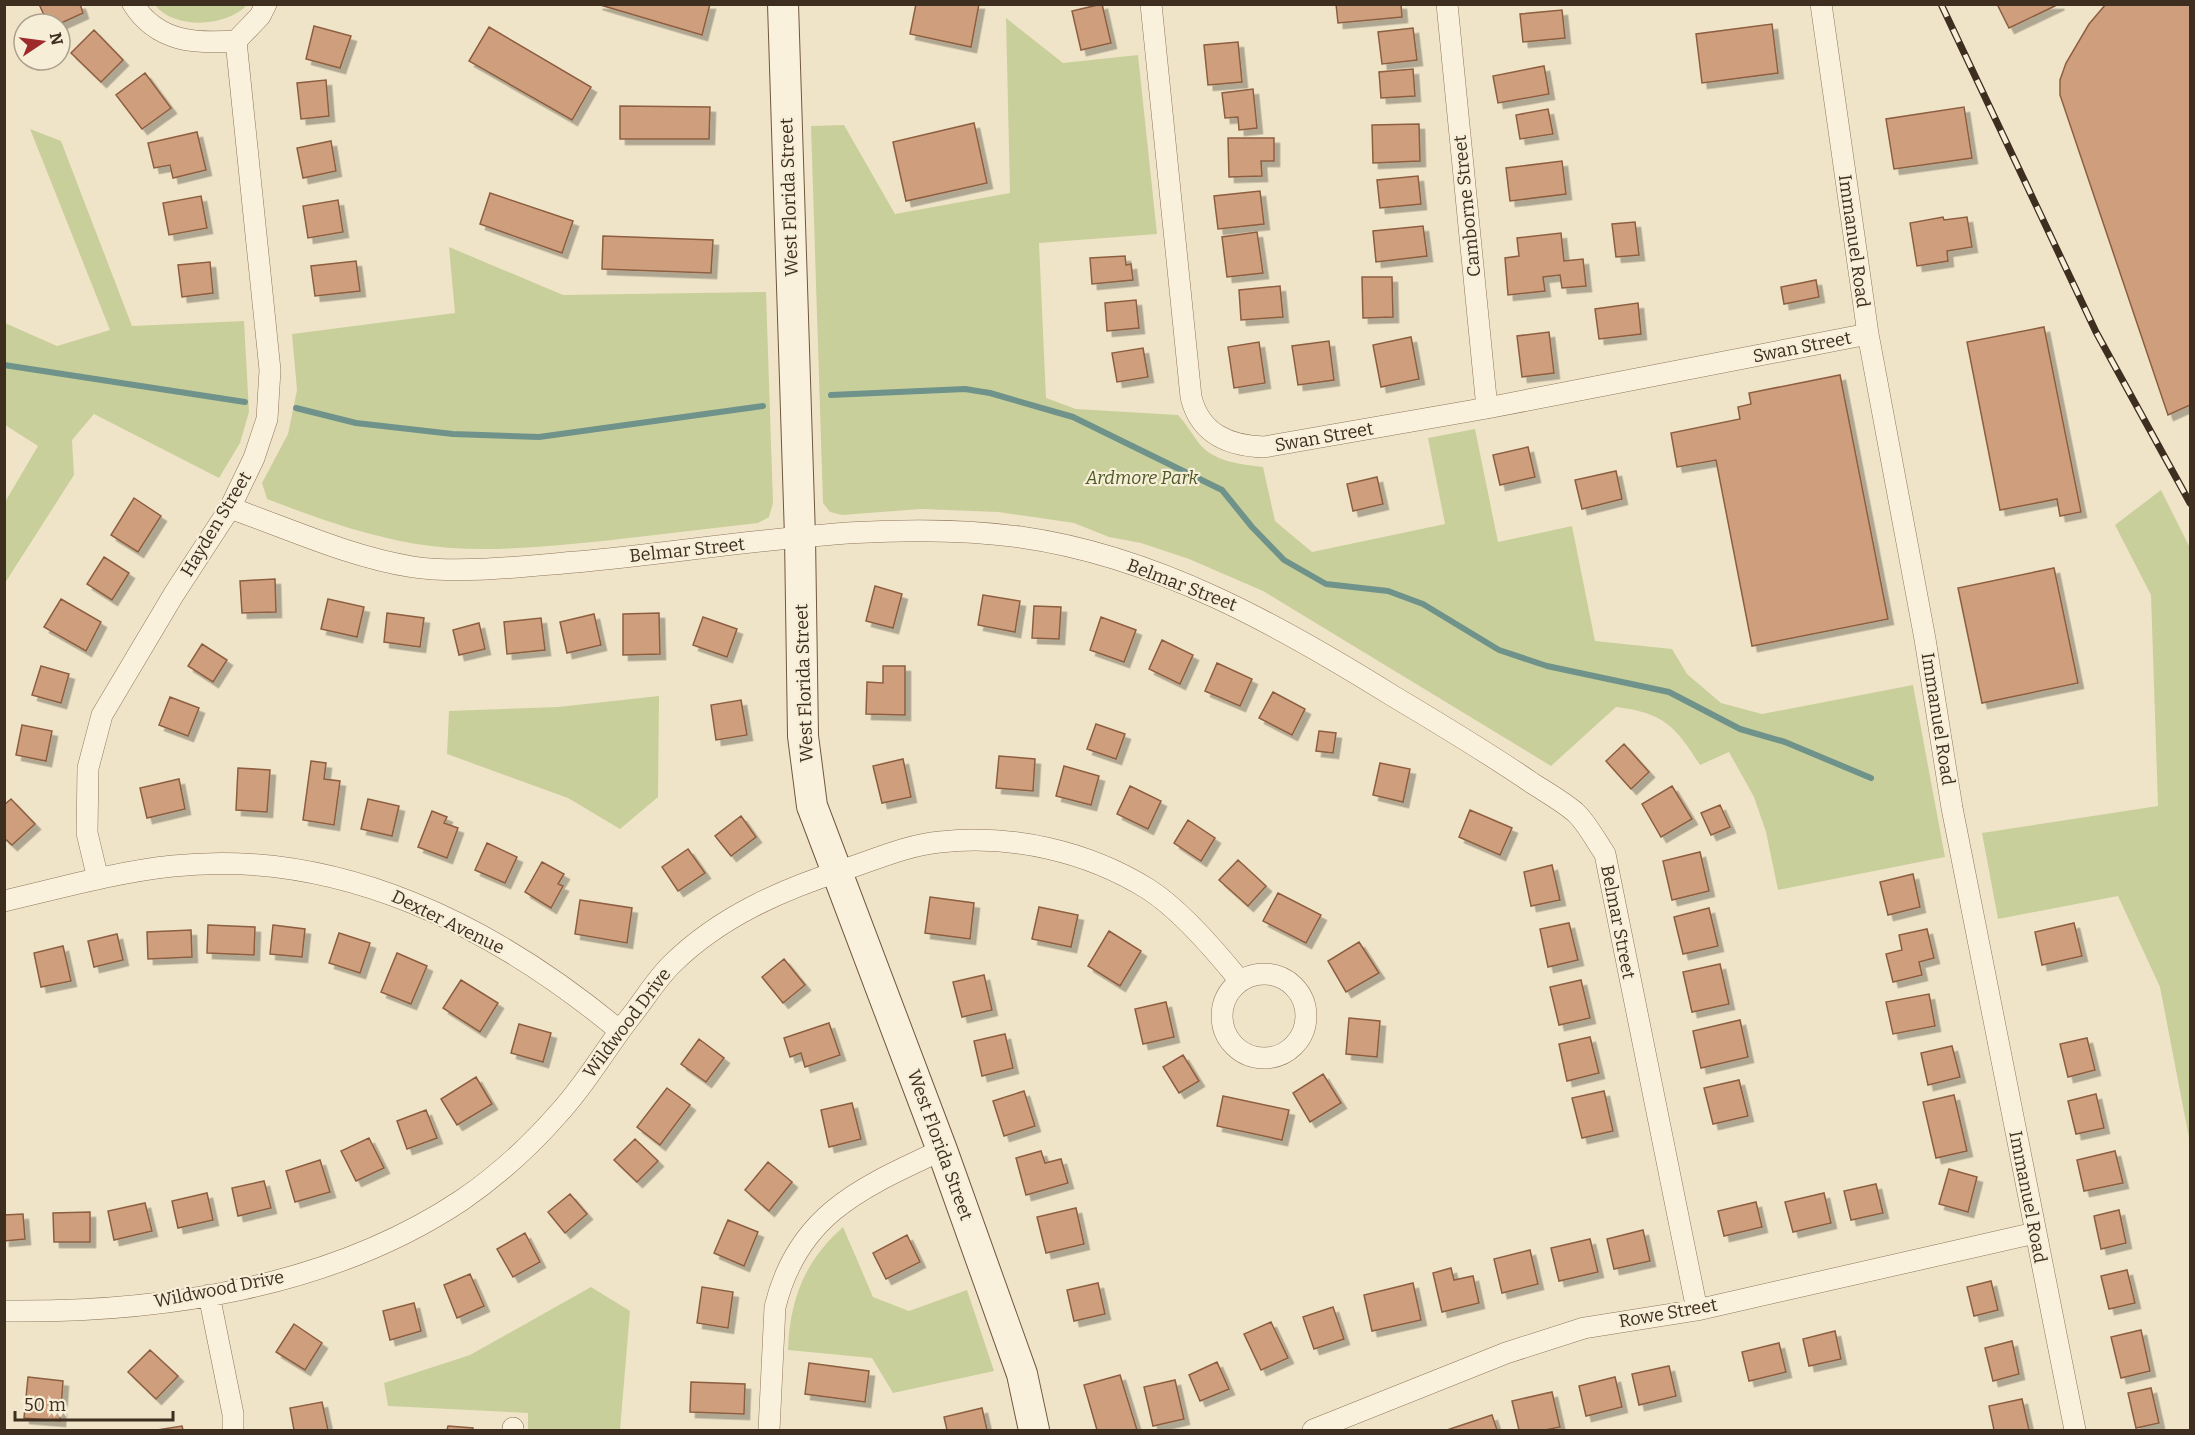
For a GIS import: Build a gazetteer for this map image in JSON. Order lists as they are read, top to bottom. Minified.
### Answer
{"streets":{"street":["West Florida Street","Camborne Street","Immanuel Road","Swan Street","Hayden Street","Belmar Street","Dexter Avenue","Wildwood Drive","Rowe Street"]},"crossings":[["West Florida Street","Belmar Street"],["West Florida Street","Wildwood Drive"],["Camborne Street","Swan Street"],["Immanuel Road","Swan Street"],["Immanuel Road","Rowe Street"],["Hayden Street","Belmar Street"],["Hayden Street","Dexter Avenue"],["Belmar Street","Rowe Street"],["Dexter Avenue","Wildwood Drive"]],"parks":["Ardmore Park"],"scale_bar":"50 m","north":"right"}
